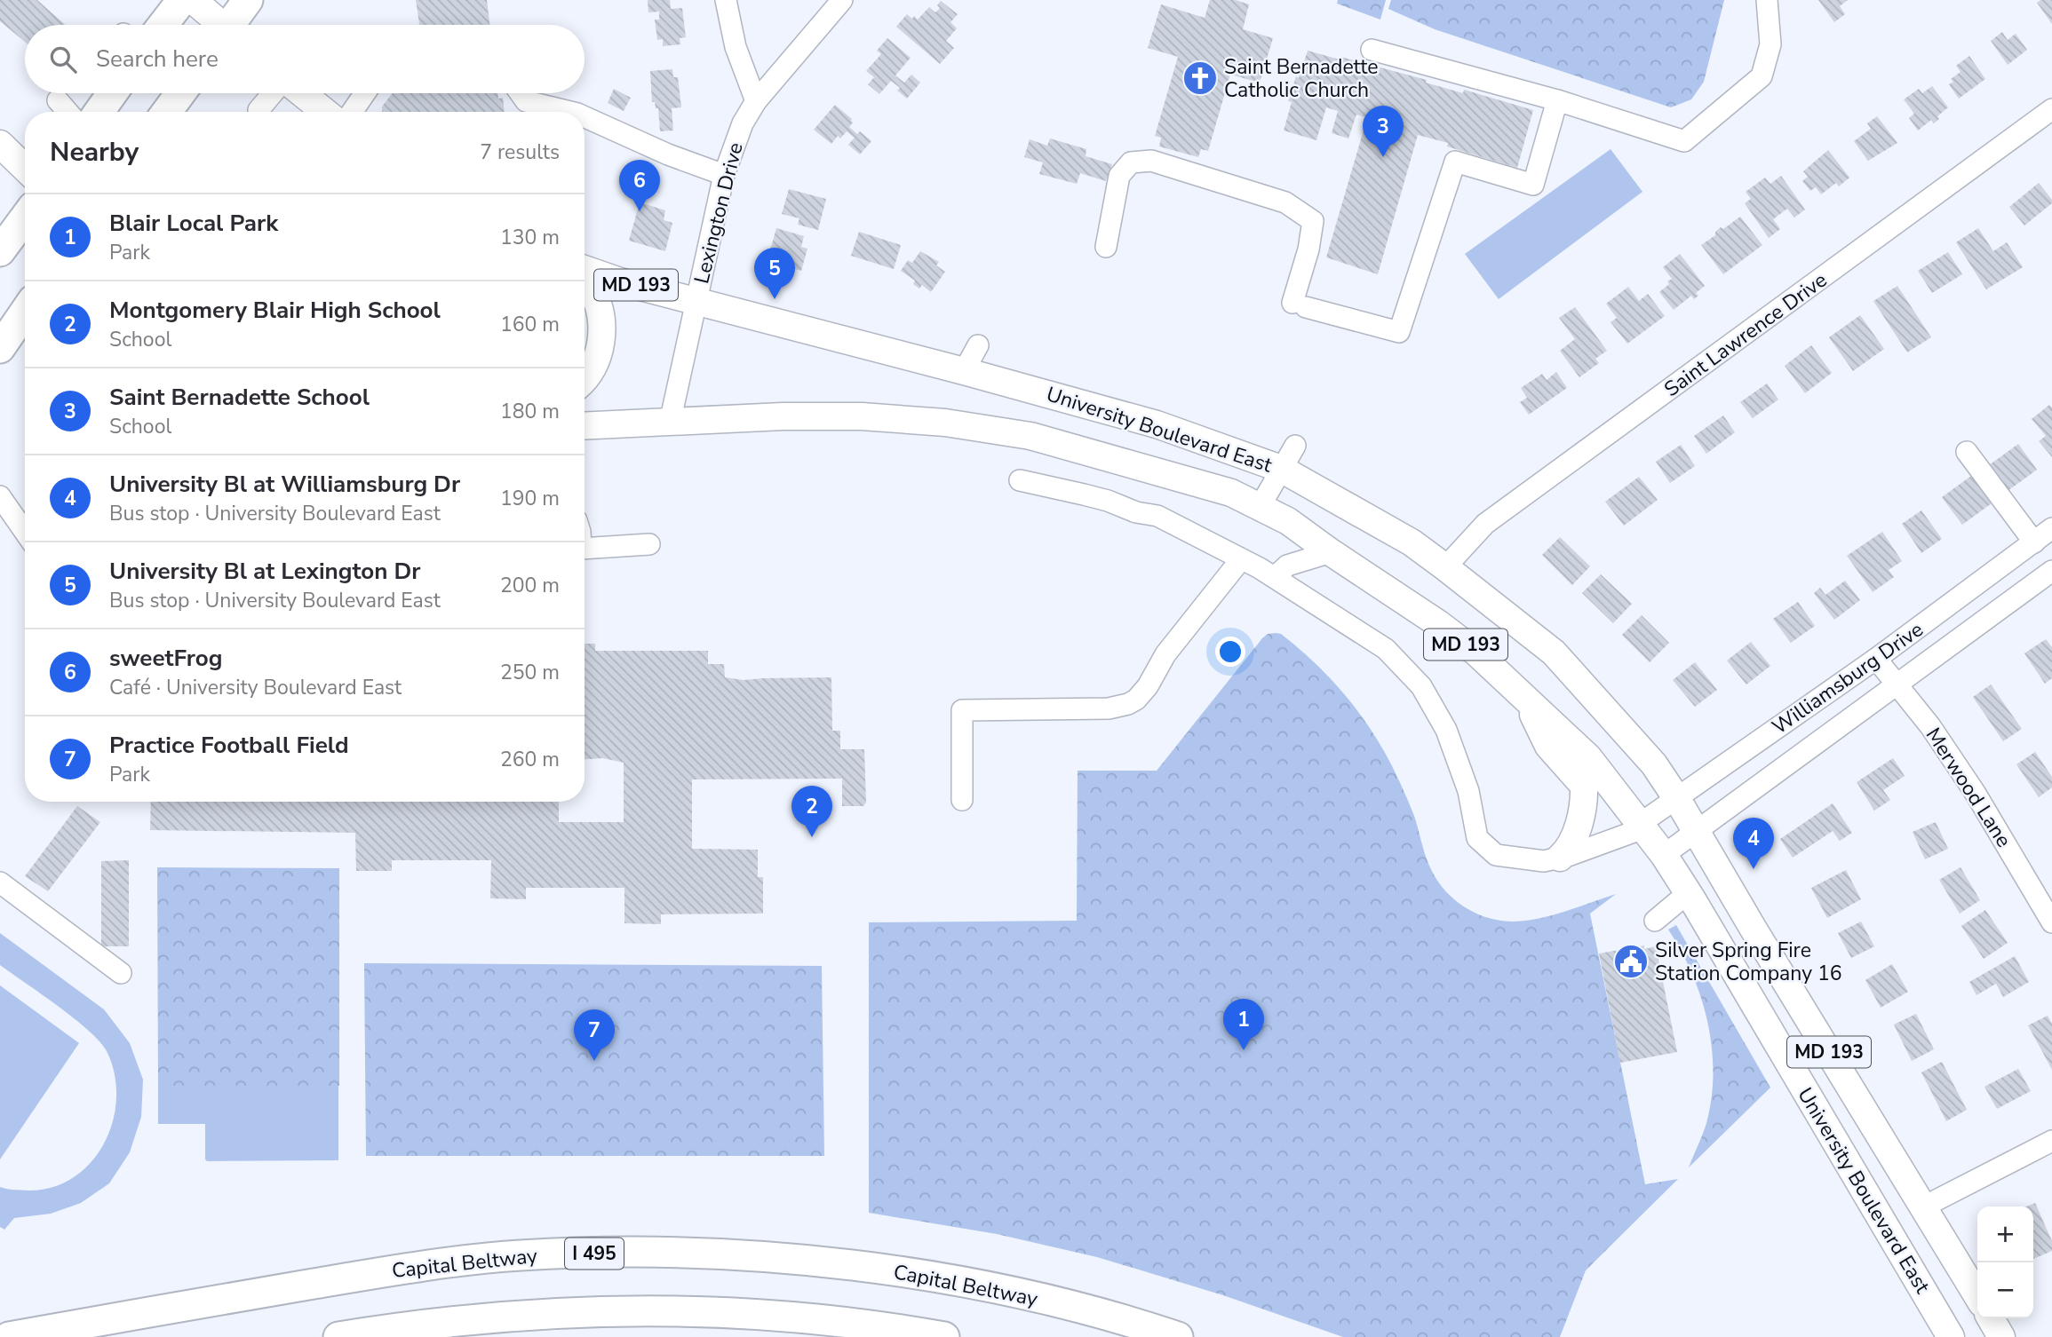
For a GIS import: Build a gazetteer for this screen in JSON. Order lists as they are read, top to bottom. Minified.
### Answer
{"streets":{"highway":["I 495","Capital Beltway"],"main road":["MD 193","University Boulevard East"],"street":["Lexington Drive","Saint Lawrence Drive","Williamsburg Drive","Merwood Lane"]},"crossings":[["Lexington Drive","University Boulevard East"],["Saint Lawrence Drive","University Boulevard East"],["University Boulevard East","Williamsburg Drive"],["Williamsburg Drive","Merwood Lane"]],"places":{"church":["Saint Bernadette Catholic Church"],"public building":["Silver Spring Fire Station Company 16"]},"page":{"search":"Search here","pins":["3","6","5","2","4","1","7"],"heading":["Nearby","7 results"],"list":[{"mark":"1","name":"Blair Local Park","note":"Park","value":"130 m"},{"mark":"2","name":"Montgomery Blair High School","note":"School","value":"160 m"},{"mark":"3","name":"Saint Bernadette School","note":"School","value":"180 m"},{"mark":"4","name":"University Bl at Williamsburg Dr","note":"Bus stop · University Boulevard East","value":"190 m"},{"mark":"5","name":"University Bl at Lexington Dr","note":"Bus stop · University Boulevard East","value":"200 m"},{"mark":"6","name":"sweetFrog","note":"Café · University Boulevard East","value":"250 m"},{"mark":"7","name":"Practice Football Field","note":"Park","value":"260 m"}],"map_buttons":["+","−"]}}
